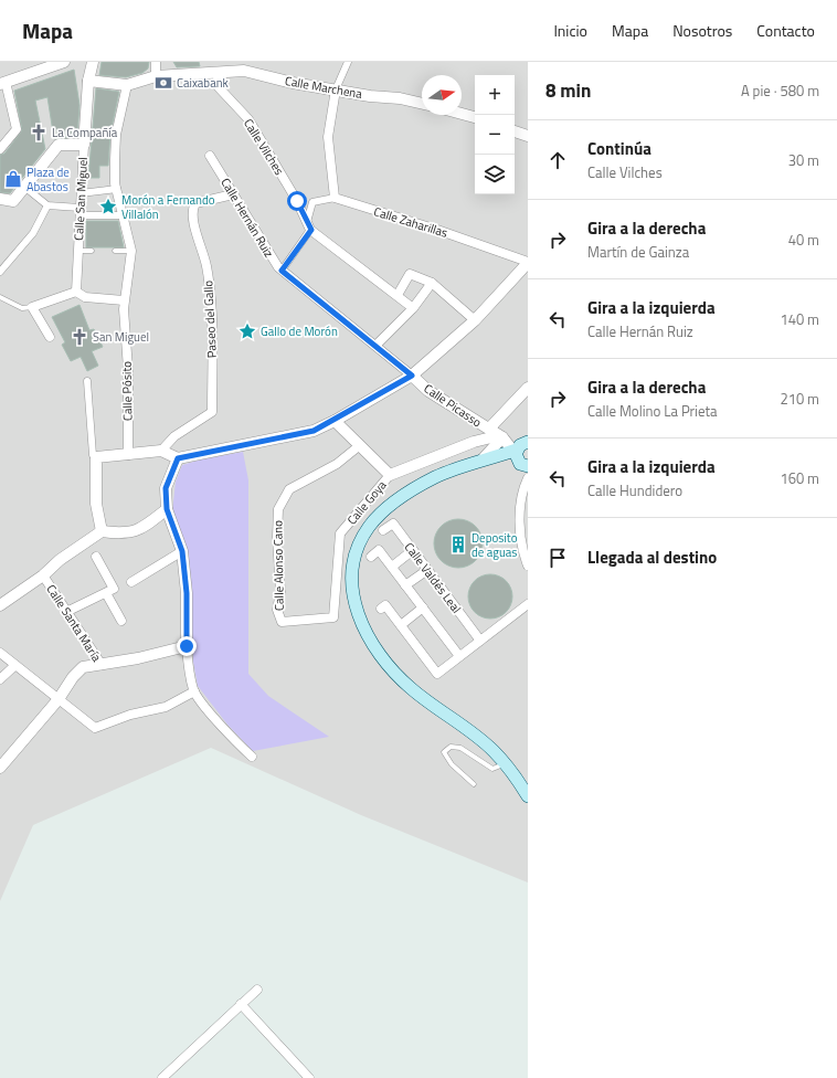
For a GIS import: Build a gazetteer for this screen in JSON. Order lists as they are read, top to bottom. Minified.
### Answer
{"streets":{"street":["Calle Marchena","Calle Vilches","Calle San Miguel","Calle Hernán Ruiz","Calle Zaharillas","Paseo del Gallo","Calle Pósito","Calle Picasso","Calle Goya","Calle Alonso Cano","Calle Valdés Leal","Calle Santa María"]},"crossings":[["Calle Marchena","Calle Vilches"],["Calle Vilches","Calle Zaharillas"],["Calle Hernán Ruiz","Paseo del Gallo"],["Calle Hernán Ruiz","Calle Picasso"],["Calle Picasso","Calle Goya"],["Calle Goya","Calle Alonso Cano"]],"places":{"bank":["Caixabank"],"church":["La Compañía","San Miguel"],"shop":["Plaza de Abastos"],"place":["Morón a Fernando Villalón","Gallo de Morón"],"building":["Deposito de aguas"]},"north":"right","page":{"header":"Mapa","nav":["Inicio","Mapa","Nosotros","Contacto"],"heading":["8 min","A pie · 580 m"],"map_buttons":["+","−"],"list":[["Continúa","Calle Vilches","30 m"],["Gira a la derecha","Martín de Gainza","40 m"],["Gira a la izquierda","Calle Hernán Ruiz","140 m"],["Gira a la derecha","Calle Molino La Prieta","210 m"],["Gira a la izquierda","Calle Hundidero","160 m"],"Llegada al destino"]}}
